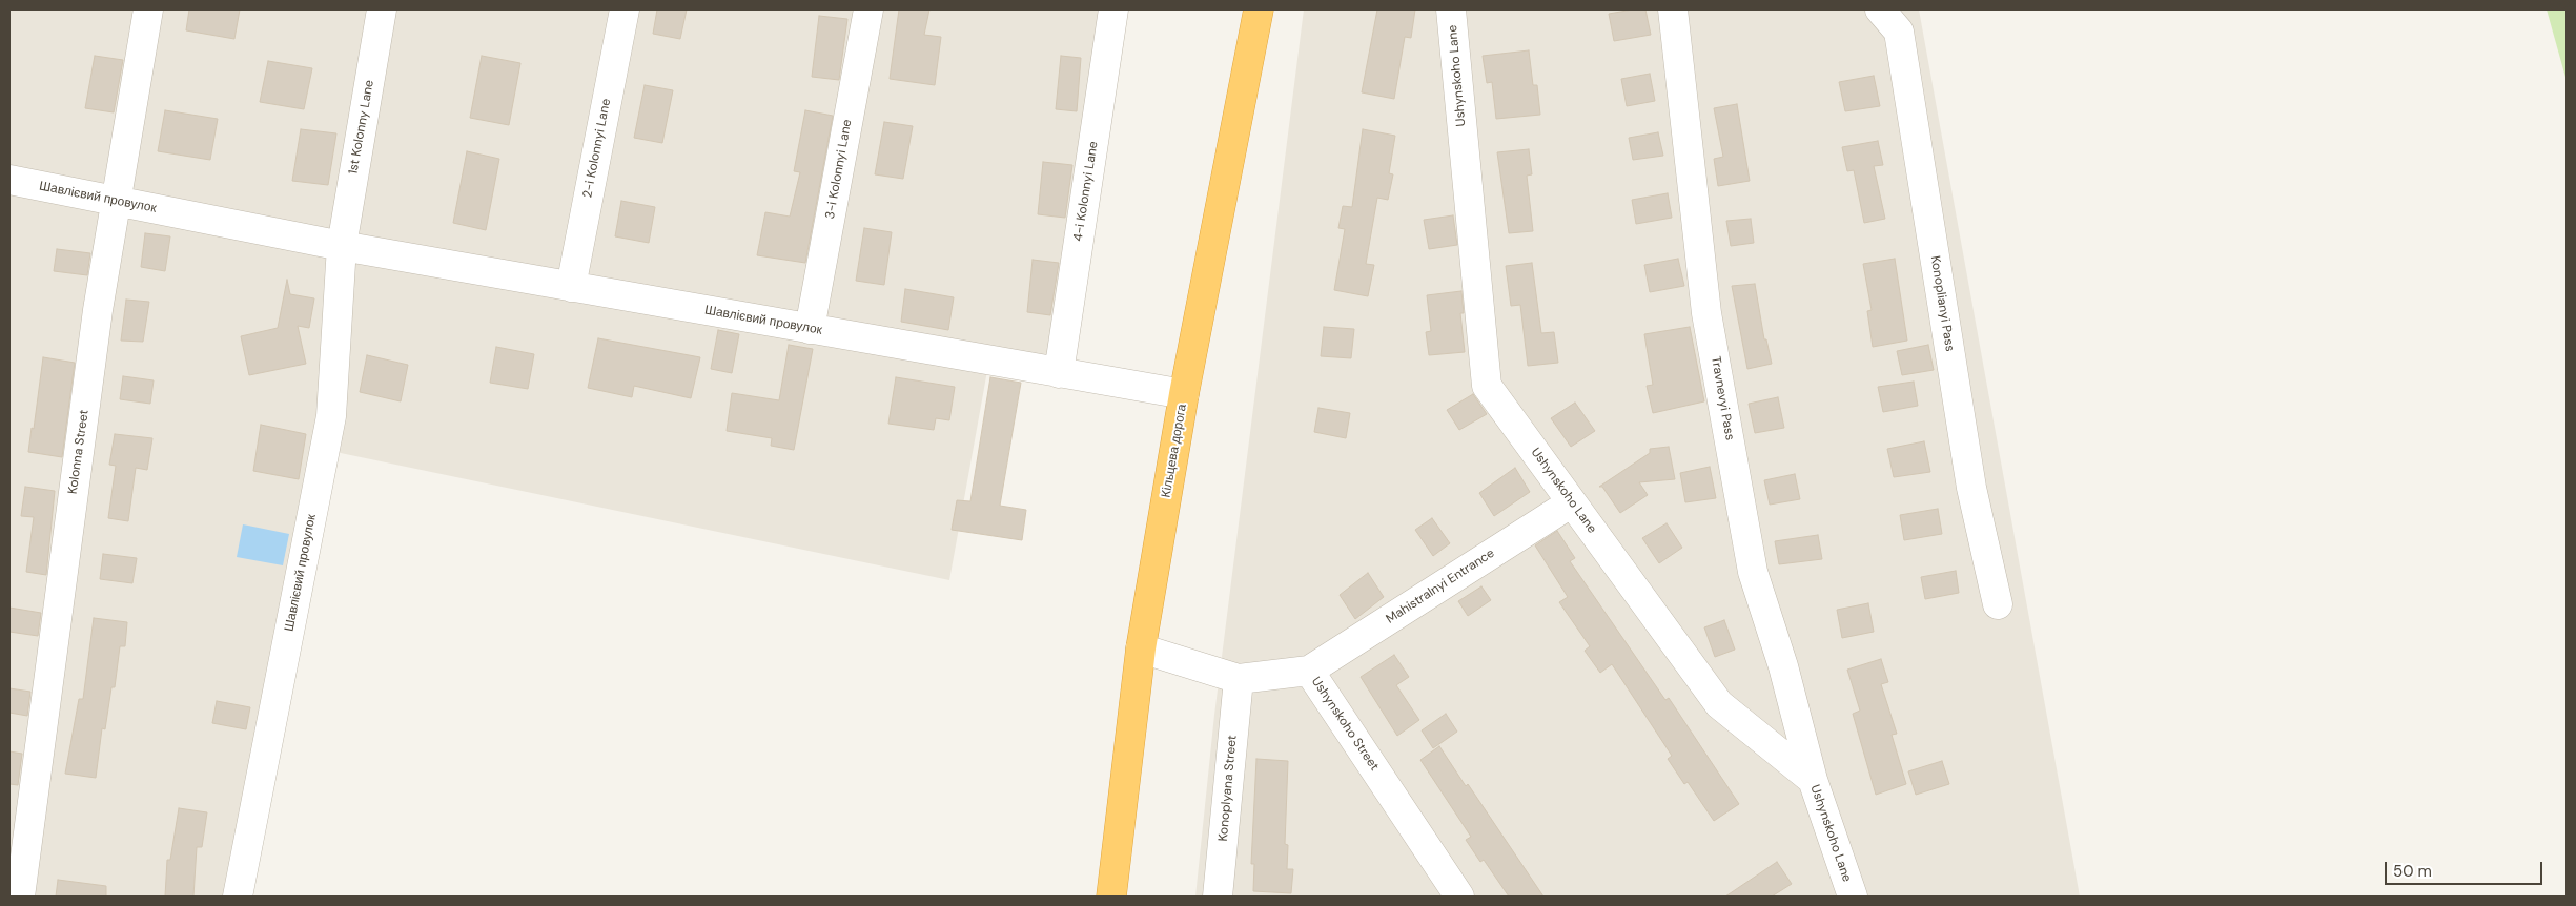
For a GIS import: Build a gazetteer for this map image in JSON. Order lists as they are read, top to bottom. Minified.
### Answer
{"streets":{"highway":["Кільцева дорога"],"street":["Ushynskoho Lane","1st Kolonny Lane","2-i Kolonnyi Lane","3-i Kolonnyi Lane","4-i Kolonnyi Lane","Шавлієвий провулок","Konoplianyi Pass","Travnevyi Pass","Kolonna Street","Mahistralnyi Entrance","Ushynskoho Street","Konoplyana Street"]},"crossings":[["Ushynskoho Lane","Travnevyi Pass"],["Ushynskoho Lane","Mahistralnyi Entrance"],["1st Kolonny Lane","Шавлієвий провулок"],["2-i Kolonnyi Lane","Шавлієвий провулок"],["3-i Kolonnyi Lane","Шавлієвий провулок"],["4-i Kolonnyi Lane","Шавлієвий провулок"],["Шавлієвий провулок","Кільцева дорога"],["Шавлієвий провулок","Kolonna Street"],["Кільцева дорога","Ushynskoho Street"],["Mahistralnyi Entrance","Ushynskoho Street"],["Ushynskoho Street","Konoplyana Street"]],"scale_bar":"50 m"}
